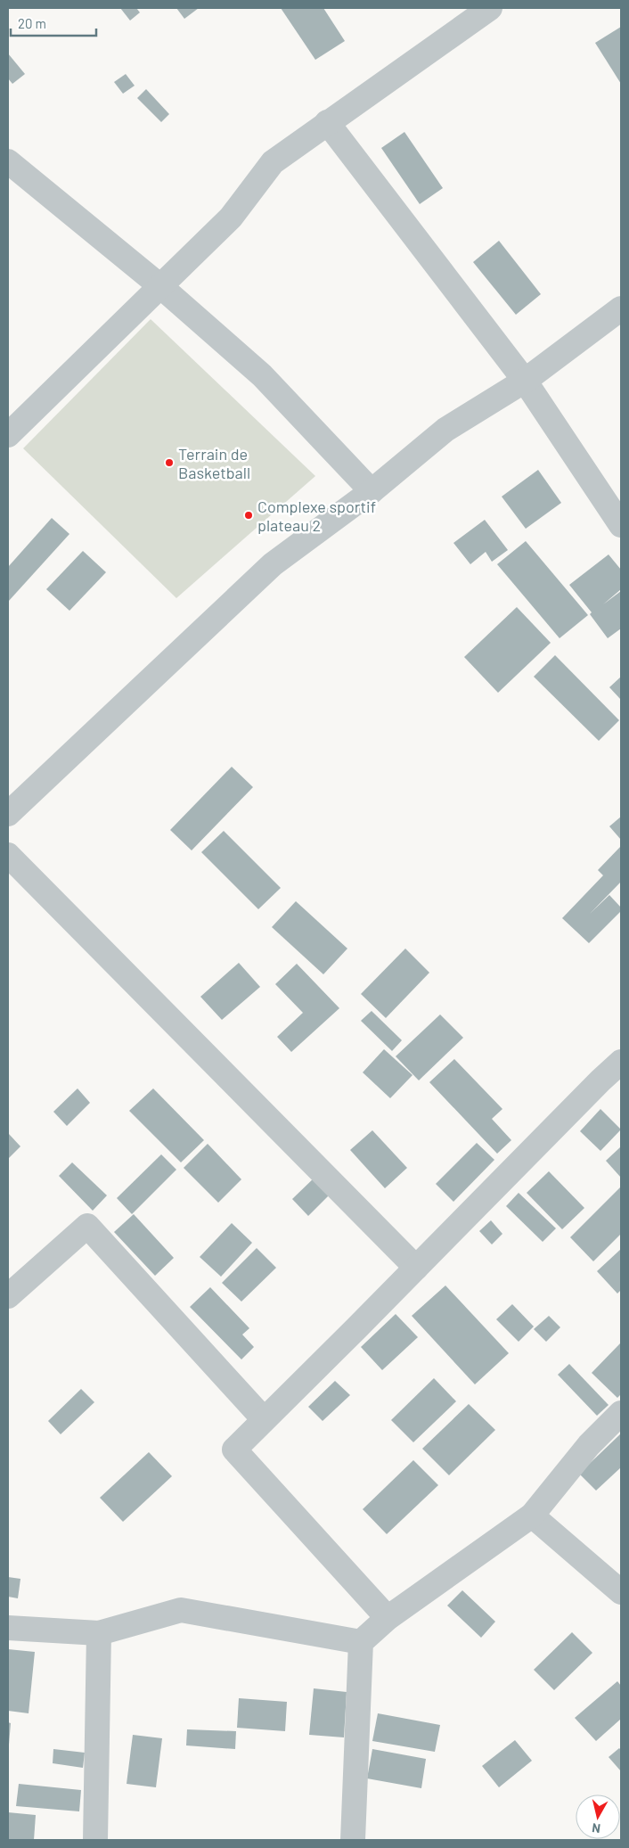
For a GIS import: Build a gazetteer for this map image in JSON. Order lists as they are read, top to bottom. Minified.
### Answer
{"places":["Terrain de Basketball","Complexe sportif plateau 2"],"scale_bar":"20 m","north":"bottom"}
